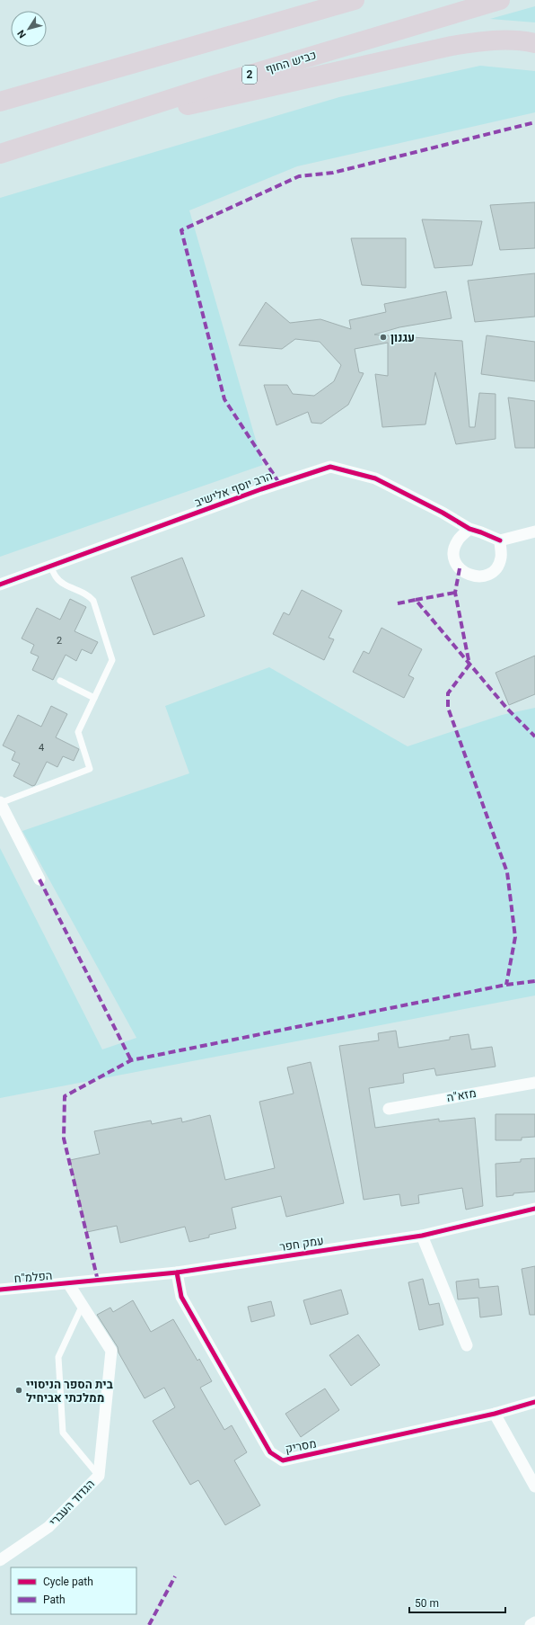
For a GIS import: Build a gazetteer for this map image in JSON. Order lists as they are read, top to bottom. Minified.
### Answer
{"streets":{"highway":["כביש החוף","2"],"street":["הרב יוסף אלישיב","מזא\"ה","עמק חפר","הפלמ\"ח","מסריק","הגדוד העברי"]},"crossings":[["עמק חפר","הפלמ\"ח"],["עמק חפר","מסריק"],["עמק חפר","הגדוד העברי"],["הפלמ\"ח","הגדוד העברי"]],"places":["עגנון","בית הספר הניסויי ממלכתי אביחיל"],"house_numbers":["2","4"],"legend":["Cycle path","Path"],"scale_bar":"50 m","north":"bottom left"}
